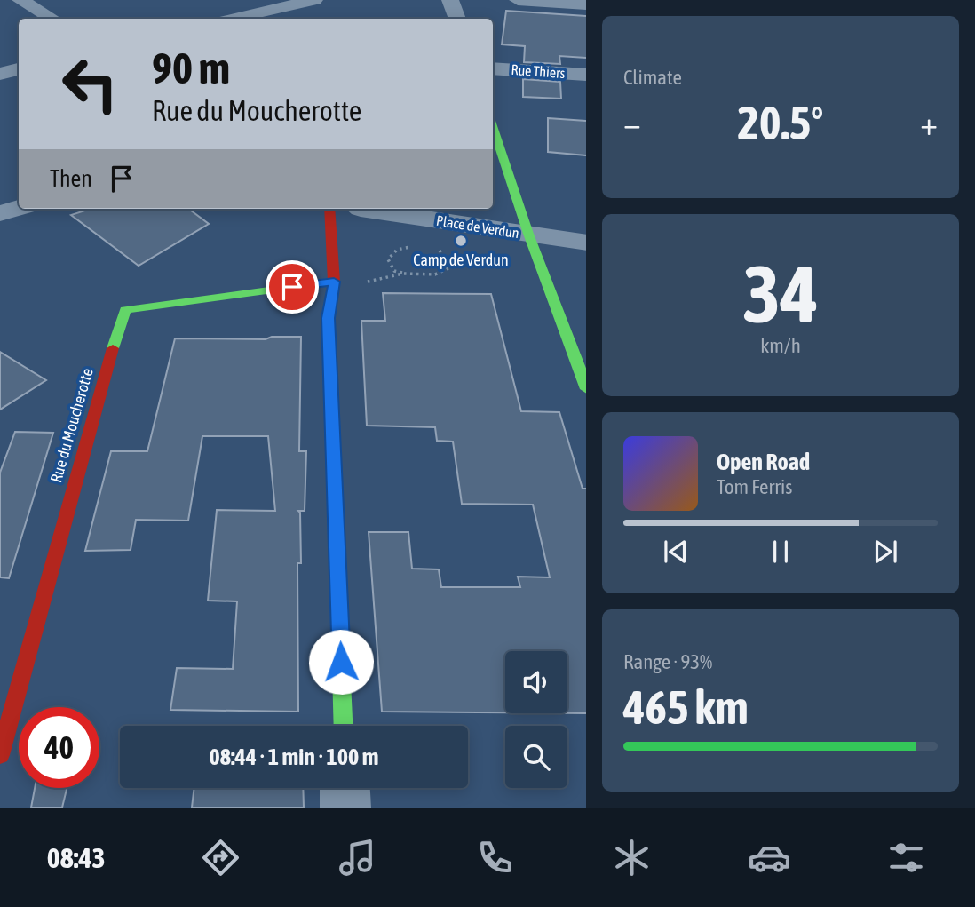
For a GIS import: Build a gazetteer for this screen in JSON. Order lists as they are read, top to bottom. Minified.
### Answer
{"streets":{"street":["Rue Thiers","Place de Verdun","Rue du Moucherotte"]},"places":["Camp de Verdun"],"page":{"tile":["Climate",["34","km/h"],["Range · 93%","465 km"]],"turn":["90 m","Rue du Moucherotte"],"heat":["−","20.5°","+"],"then":"Then","song":["Open Road","Tom Ferris"],"limit":"40","trip":"08:44 · 1 min · 100 m","tabs":"08:43"}}
